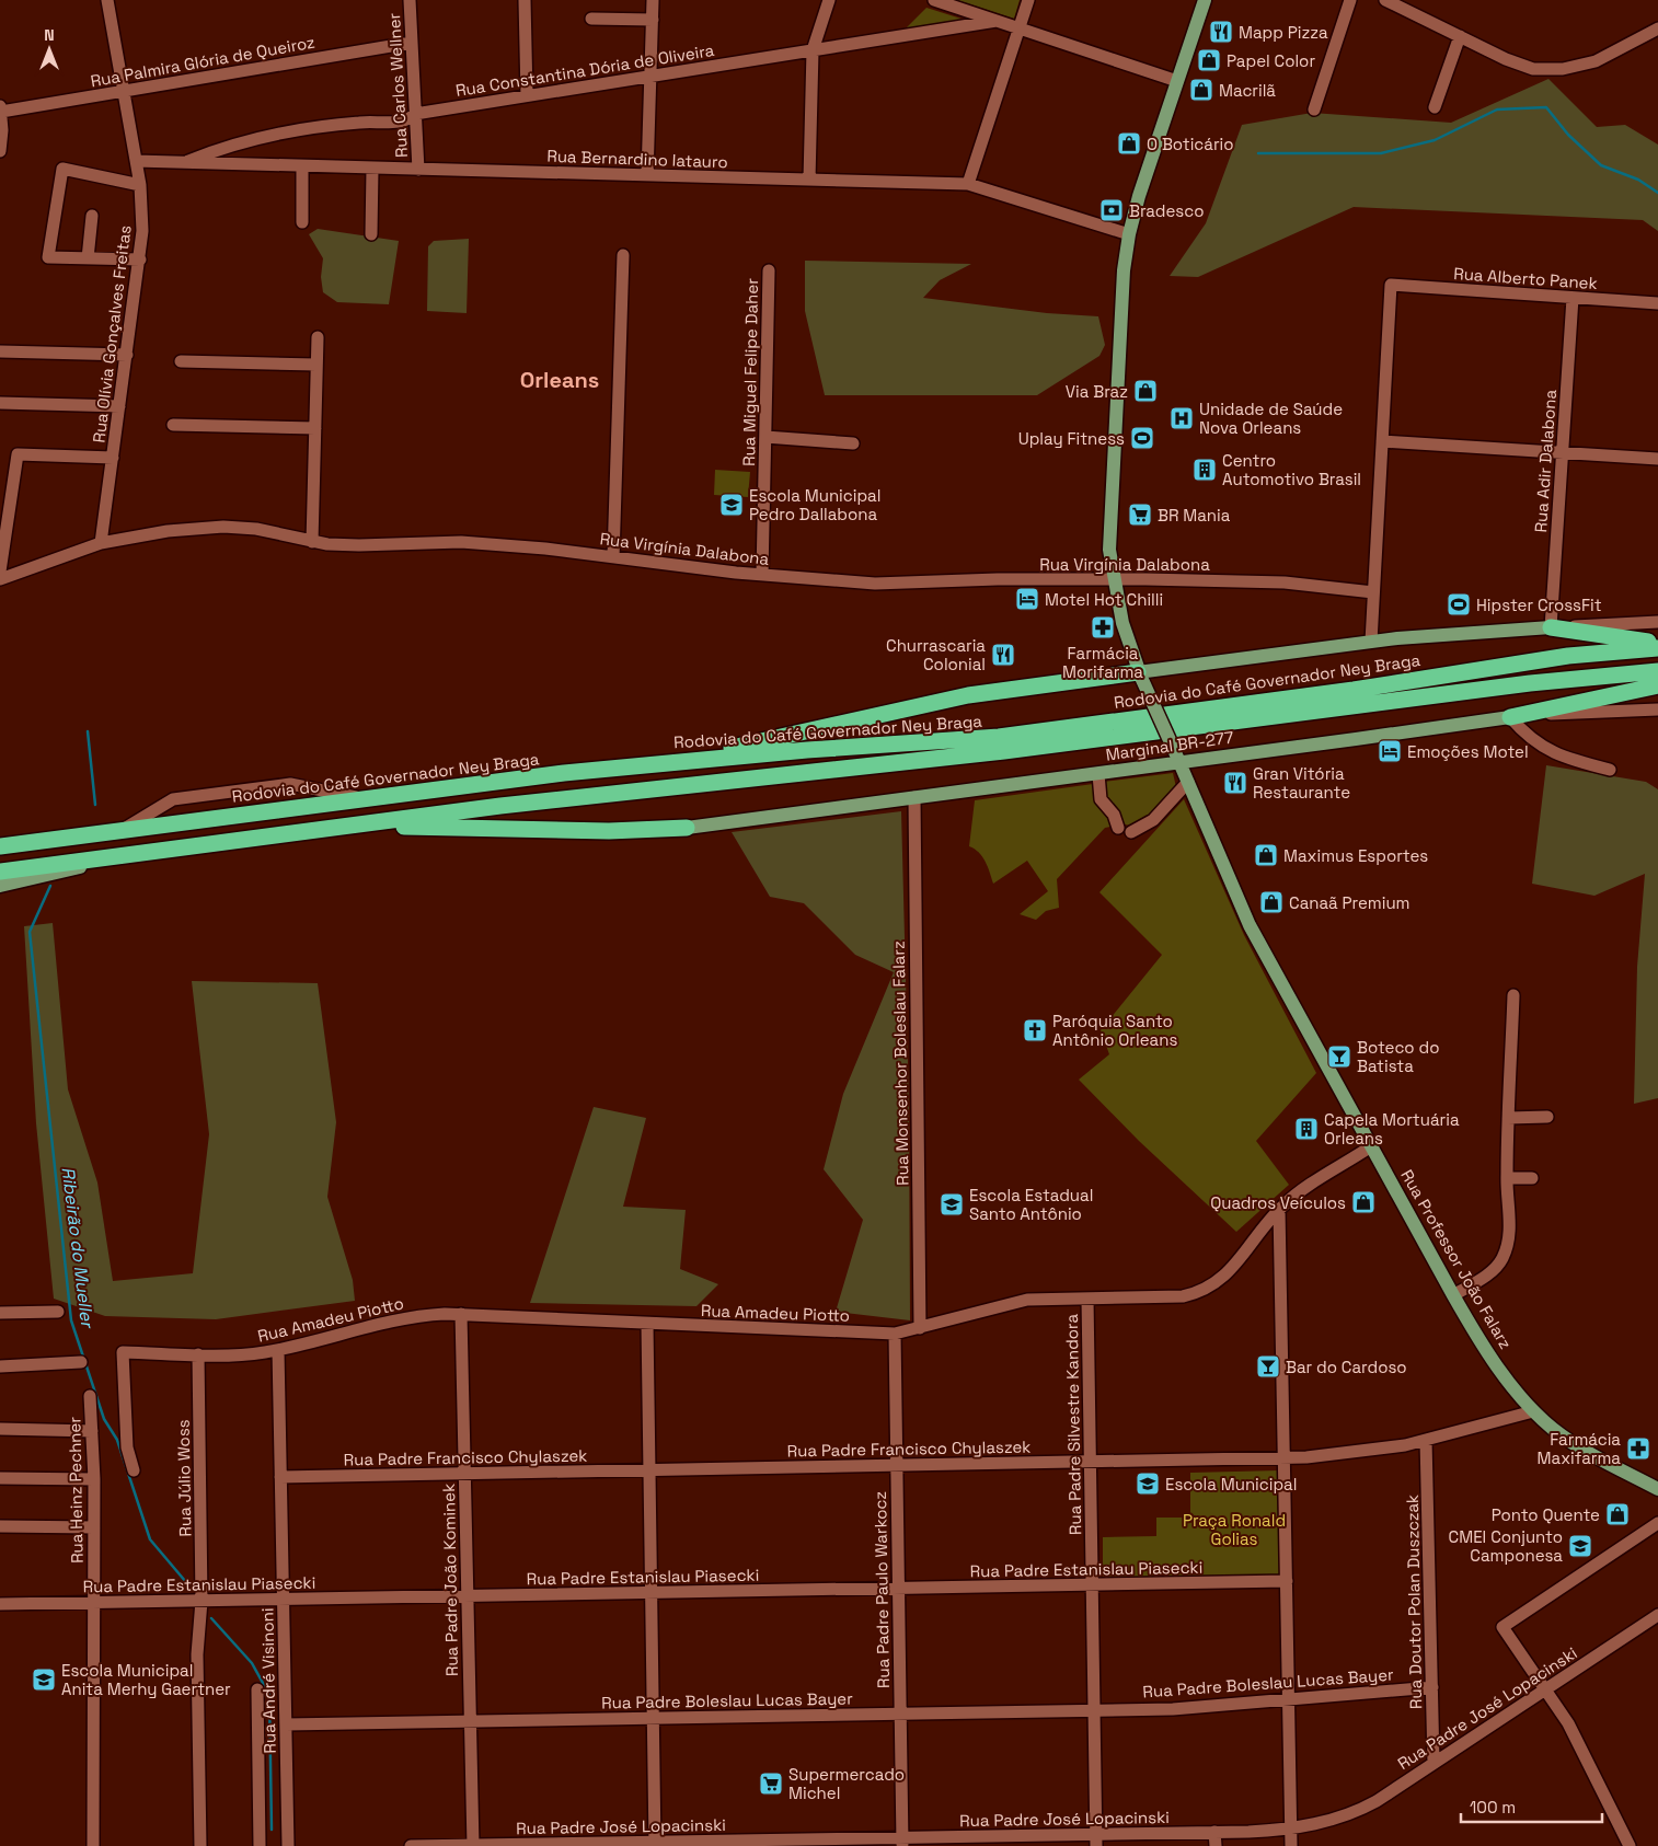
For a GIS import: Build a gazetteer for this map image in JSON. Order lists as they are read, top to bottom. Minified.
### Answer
{"streets":{"highway":["Rodovia do Café Governador Ney Braga"],"main road":["Marginal BR-277","Rua Professor João Falarz"],"street":["Rua Palmira Glória de Queiroz","Rua Constantina Dória de Oliveira","Rua Carlos Wellner","Rua Bernardino Iatauro","Rua Alberto Panek","Rua Olívia Gonçalves Freitas","Rua Miguel Felipe Daher","Rua Adir Dalabona","Rua Virgínia Dalabona","Rua Monsenhor Boleslau Falarz","Rua Amadeu Piotto","Rua Padre Silvestre Kandora","Rua Padre Francisco Chylaszek","Rua Júlio Woss","Rua Heinz Pechner","Rua Padre Estanislau Piasecki","Rua Padre João Kominek","Rua Padre Paulo Warkocz","Rua Doutor Polan Duszczak","Rua André Visinoni","Rua Padre Boleslau Lucas Bayer","Rua Padre José Lopacinski"]},"crossings":[["Rua Palmira Glória de Queiroz","Rua Carlos Wellner"],["Rua Palmira Glória de Queiroz","Rua Olívia Gonçalves Freitas"],["Rua Constantina Dória de Oliveira","Rua Carlos Wellner"],["Rua Constantina Dória de Oliveira","Rua Bernardino Iatauro"],["Rua Carlos Wellner","Rua Bernardino Iatauro"],["Rua Bernardino Iatauro","Rua Olívia Gonçalves Freitas"],["Rua Bernardino Iatauro","Rua Professor João Falarz"],["Rua Alberto Panek","Rua Adir Dalabona"],["Rua Olívia Gonçalves Freitas","Rua Virgínia Dalabona"],["Rua Miguel Felipe Daher","Rua Virgínia Dalabona"],["Rua Virgínia Dalabona","Rua Professor João Falarz"],["Marginal BR-277","Rua Monsenhor Boleslau Falarz"],["Marginal BR-277","Rua Professor João Falarz"],["Rua Monsenhor Boleslau Falarz","Rua Amadeu Piotto"],["Rua Professor João Falarz","Rua Amadeu Piotto"],["Rua Professor João Falarz","Rua Padre Francisco Chylaszek"],["Rua Amadeu Piotto","Rua Padre Silvestre Kandora"],["Rua Amadeu Piotto","Rua Júlio Woss"],["Rua Amadeu Piotto","Rua Padre João Kominek"],["Rua Amadeu Piotto","Rua Padre Paulo Warkocz"],["Rua Amadeu Piotto","Rua André Visinoni"],["Rua Padre Silvestre Kandora","Rua Padre Francisco Chylaszek"],["Rua Padre Silvestre Kandora","Rua Padre Estanislau Piasecki"],["Rua Padre Silvestre Kandora","Rua Padre Boleslau Lucas Bayer"],["Rua Padre Silvestre Kandora","Rua Padre José Lopacinski"],["Rua Padre Francisco Chylaszek","Rua Padre João Kominek"],["Rua Padre Francisco Chylaszek","Rua Padre Paulo Warkocz"],["Rua Padre Francisco Chylaszek","Rua Doutor Polan Duszczak"],["Rua Padre Francisco Chylaszek","Rua André Visinoni"],["Rua Júlio Woss","Rua Padre Estanislau Piasecki"],["Rua Heinz Pechner","Rua Padre Estanislau Piasecki"],["Rua Padre Estanislau Piasecki","Rua Padre João Kominek"],["Rua Padre Estanislau Piasecki","Rua Padre Paulo Warkocz"],["Rua Padre Estanislau Piasecki","Rua André Visinoni"],["Rua Padre João Kominek","Rua Padre Boleslau Lucas Bayer"],["Rua Padre João Kominek","Rua Padre José Lopacinski"],["Rua Padre Paulo Warkocz","Rua Padre Boleslau Lucas Bayer"],["Rua Padre Paulo Warkocz","Rua Padre José Lopacinski"],["Rua Doutor Polan Duszczak","Rua Padre Boleslau Lucas Bayer"],["Rua Doutor Polan Duszczak","Rua Padre José Lopacinski"],["Rua André Visinoni","Rua Padre Boleslau Lucas Bayer"]],"districts":["Orleans"],"water":["Ribeirão do Mueller"],"parks":["Praça Ronald Golias"],"places":{"restaurant":["Mapp Pizza","Churrascaria Colonial","Gran Vitória Restaurante"],"shop":["Papel Color","Macrilã","O Boticário","Via Braz","Maximus Esportes","Canaã Premium","Quadros Veículos","Ponto Quente"],"bank":["Bradesco"],"hospital":["Unidade de Saúde Nova Orleans"],"sports":["Uplay Fitness","Hipster CrossFit"],"building":["Centro Automotivo Brasil","Capela Mortuária Orleans"],"school or university":["Escola Municipal Pedro Dallabona","Escola Estadual Santo Antônio","Escola Municipal","CMEI Conjunto Camponesa","Escola Municipal Anita Merhy Gaertner"],"supermarket":["BR Mania","Supermercado Michel"],"hotel":["Motel Hot Chilli","Emoções Motel"],"pharmacy":["Farmácia Morifarma","Farmácia Maxifarma"],"church":["Paróquia Santo Antônio Orleans"],"bar":["Boteco do Batista","Bar do Cardoso"]},"scale_bar":"100 m","north":"top"}
